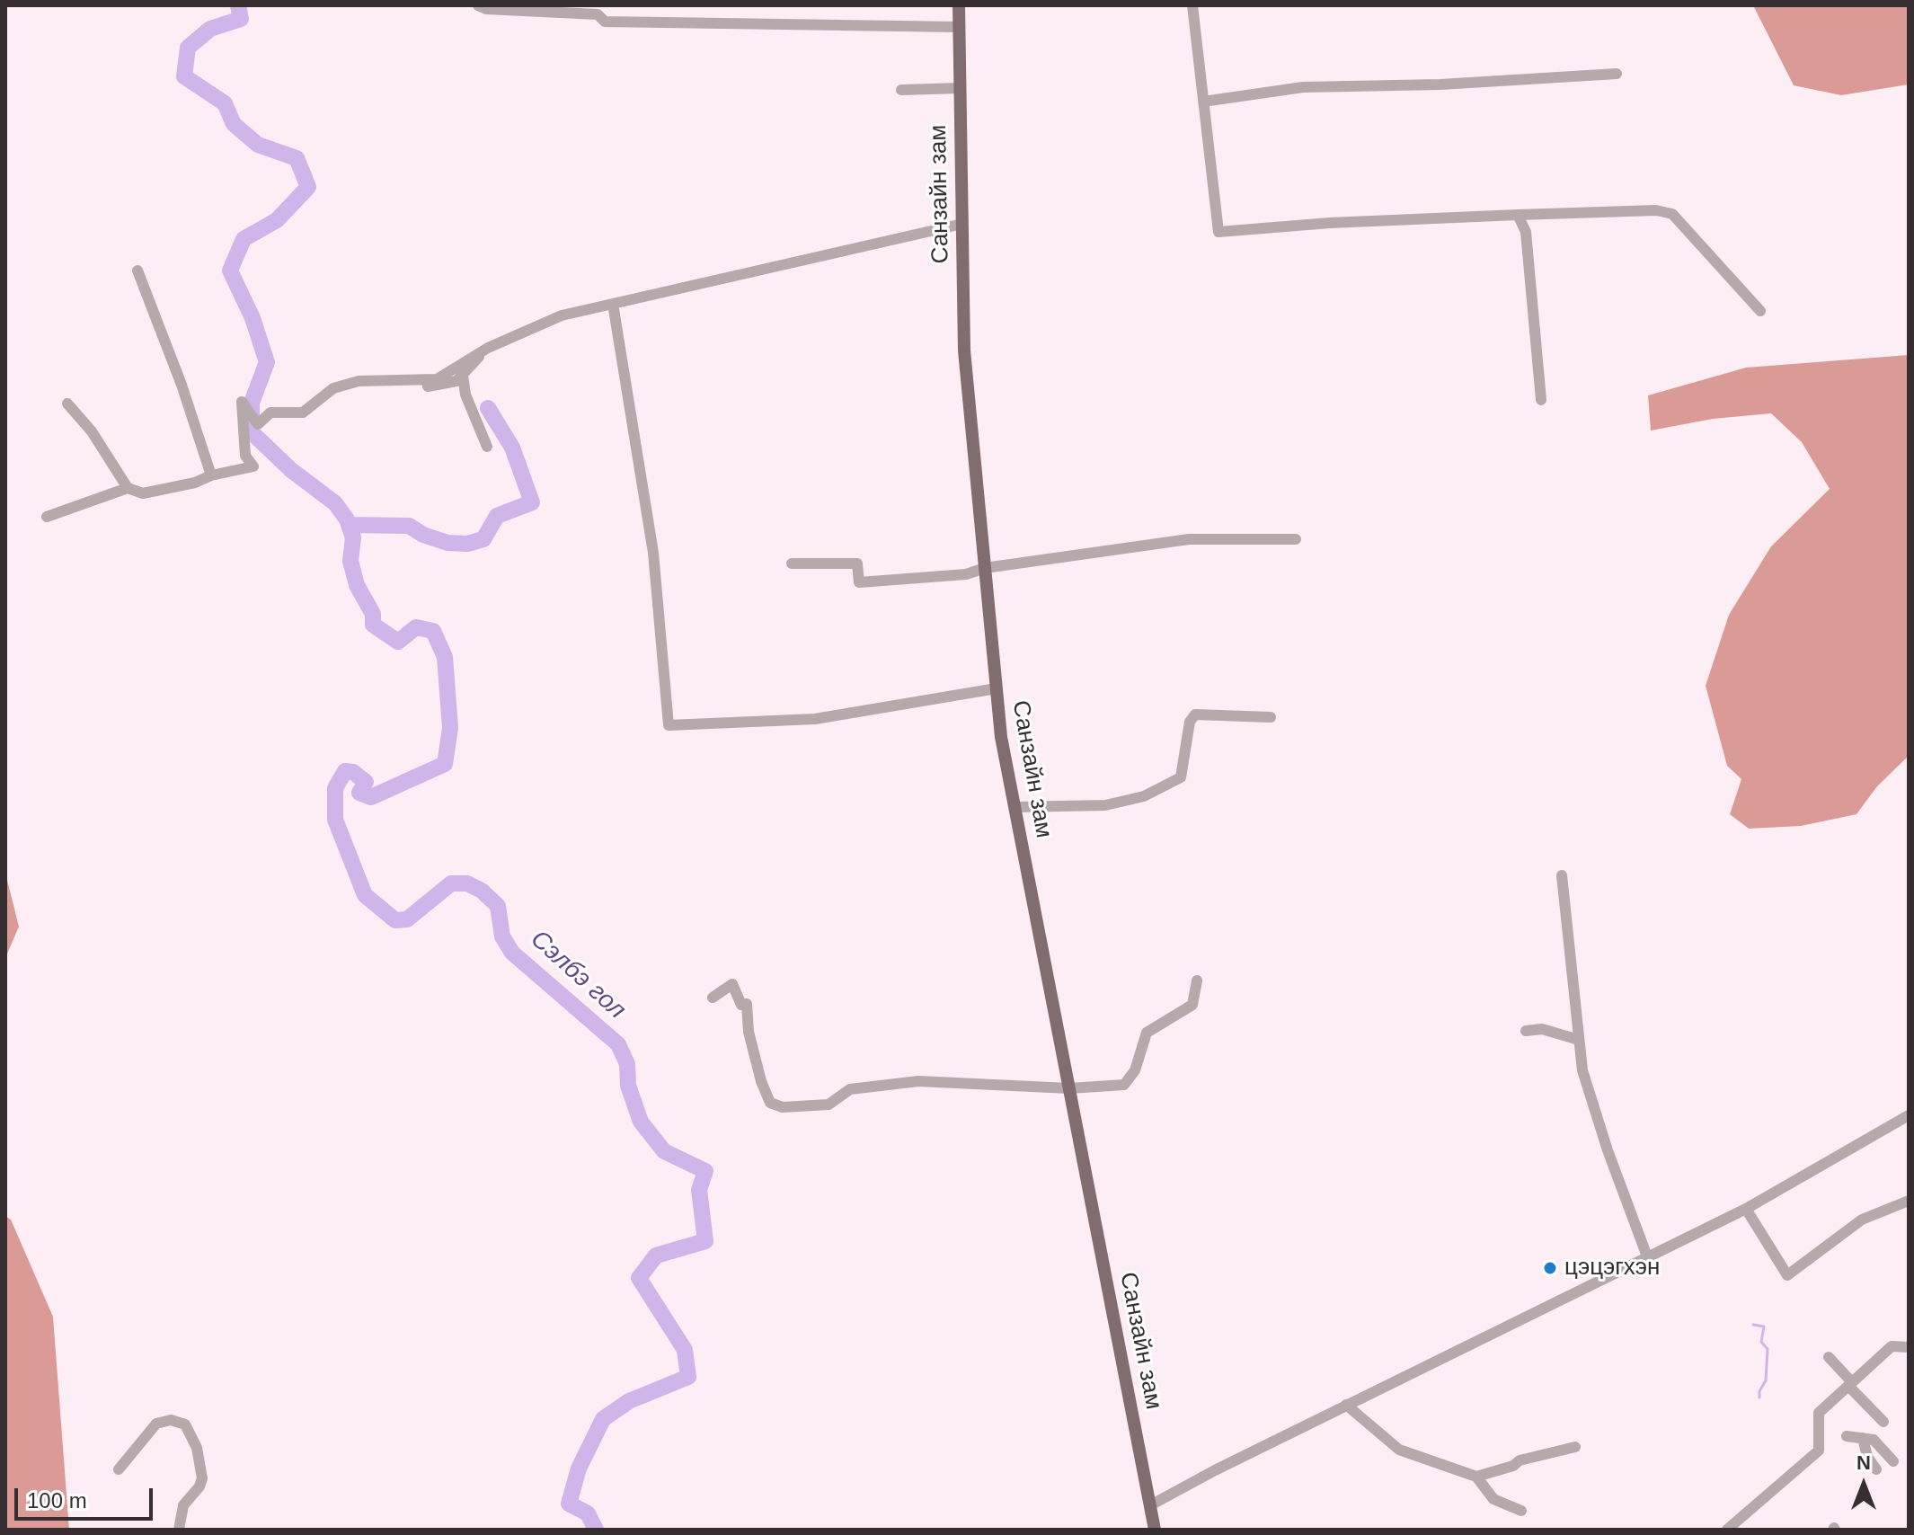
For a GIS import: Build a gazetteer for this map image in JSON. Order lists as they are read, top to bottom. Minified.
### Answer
{"streets":{"main road":["Санзайн зам"]},"water":["Сэлбэ гол"],"places":["цэцэгхэн"],"scale_bar":"100 m","north":"top"}
